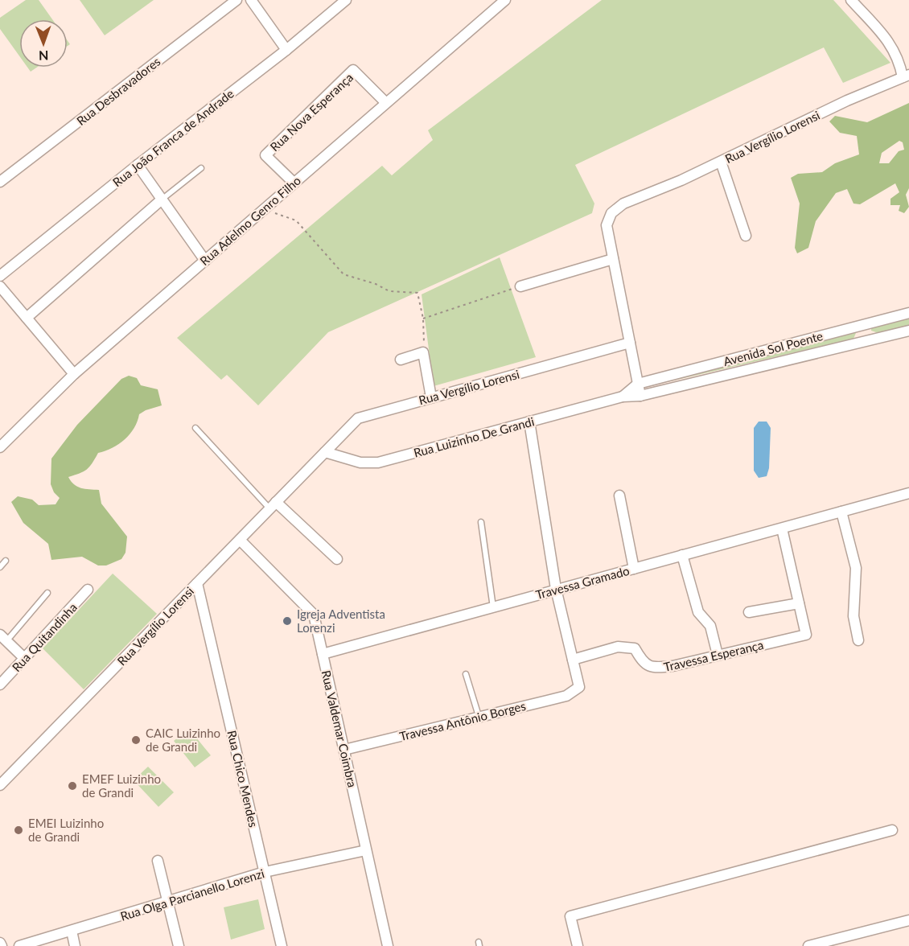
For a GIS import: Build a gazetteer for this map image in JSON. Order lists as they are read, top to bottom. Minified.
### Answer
{"streets":{"street":["Rua Desbravadores","Rua Nova Esperança","Rua Vergílio Lorensi","Rua João Franca de Andrade","Rua Adelmo Genro Filho","Avenida Sol Poente","Rua Luizinho De Grandi","Travessa Gramado","Rua Quitandinha","Travessa Esperança","Travessa Antônio Borges","Rua Valdemar Coimbra","Rua Chico Mendes","Rua Olga Parcianello Lorenzi"]},"crossings":[["Rua Nova Esperança","Rua Adelmo Genro Filho"],["Rua Vergílio Lorensi","Rua Luizinho De Grandi"],["Rua Vergílio Lorensi","Rua Valdemar Coimbra"],["Rua Vergílio Lorensi","Rua Chico Mendes"],["Avenida Sol Poente","Rua Luizinho De Grandi"],["Travessa Gramado","Rua Valdemar Coimbra"],["Travessa Esperança","Travessa Antônio Borges"],["Travessa Antônio Borges","Rua Valdemar Coimbra"],["Rua Valdemar Coimbra","Rua Olga Parcianello Lorenzi"],["Rua Chico Mendes","Rua Olga Parcianello Lorenzi"]],"places":["Igreja Adventista Lorenzi","CAIC Luizinho de Grandi","EMEF Luizinho de Grandi","EMEI Luizinho de Grandi"],"north":"bottom"}
